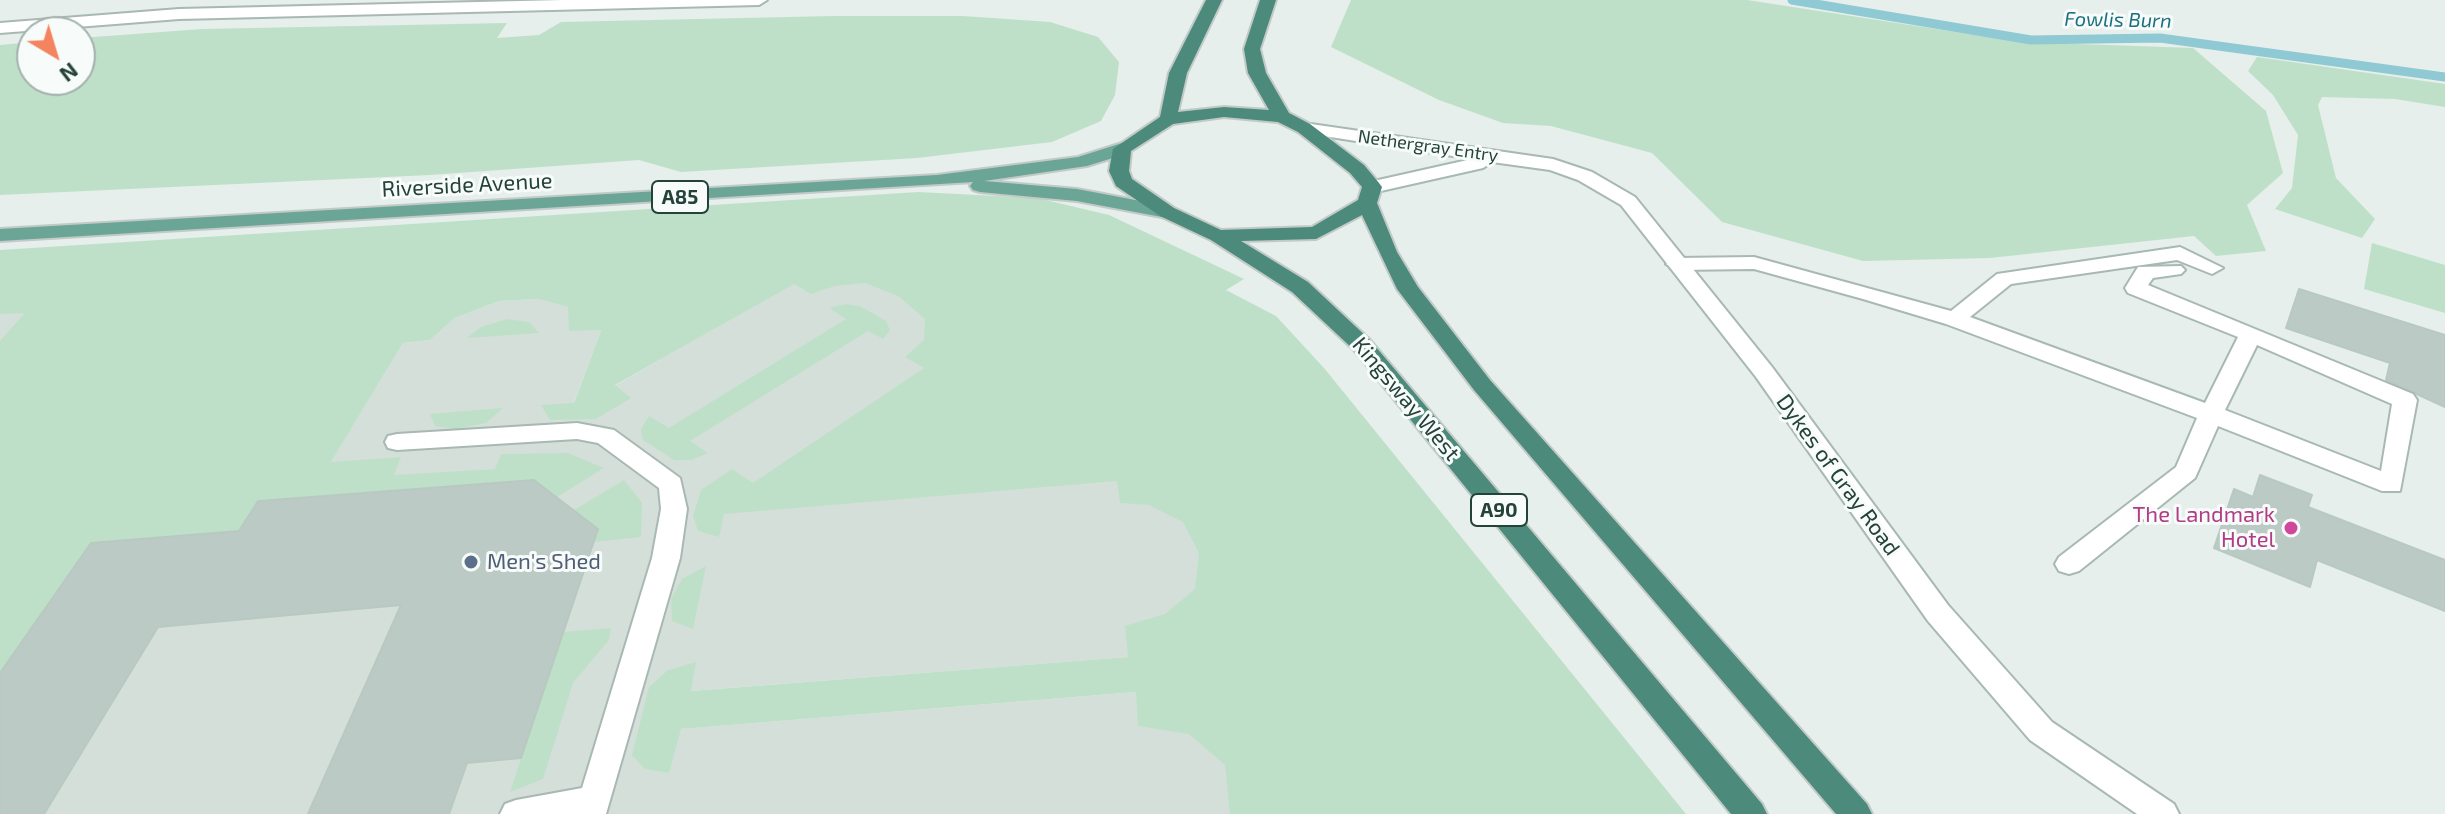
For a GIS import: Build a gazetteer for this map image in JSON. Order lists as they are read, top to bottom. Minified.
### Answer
{"streets":{"highway":["Kingsway West","A90"],"main road":["Riverside Avenue","A85"],"street":["Nethergray Entry","Dykes of Gray Road"]},"crossings":[["Nethergray Entry","Dykes of Gray Road"],["Nethergray Entry","A90"],["Riverside Avenue","A90"],["Kingsway West","A90"]],"water":["Fowlis Burn"],"places":["The Landmark Hotel","Men's Shed"],"north":"bottom right"}
